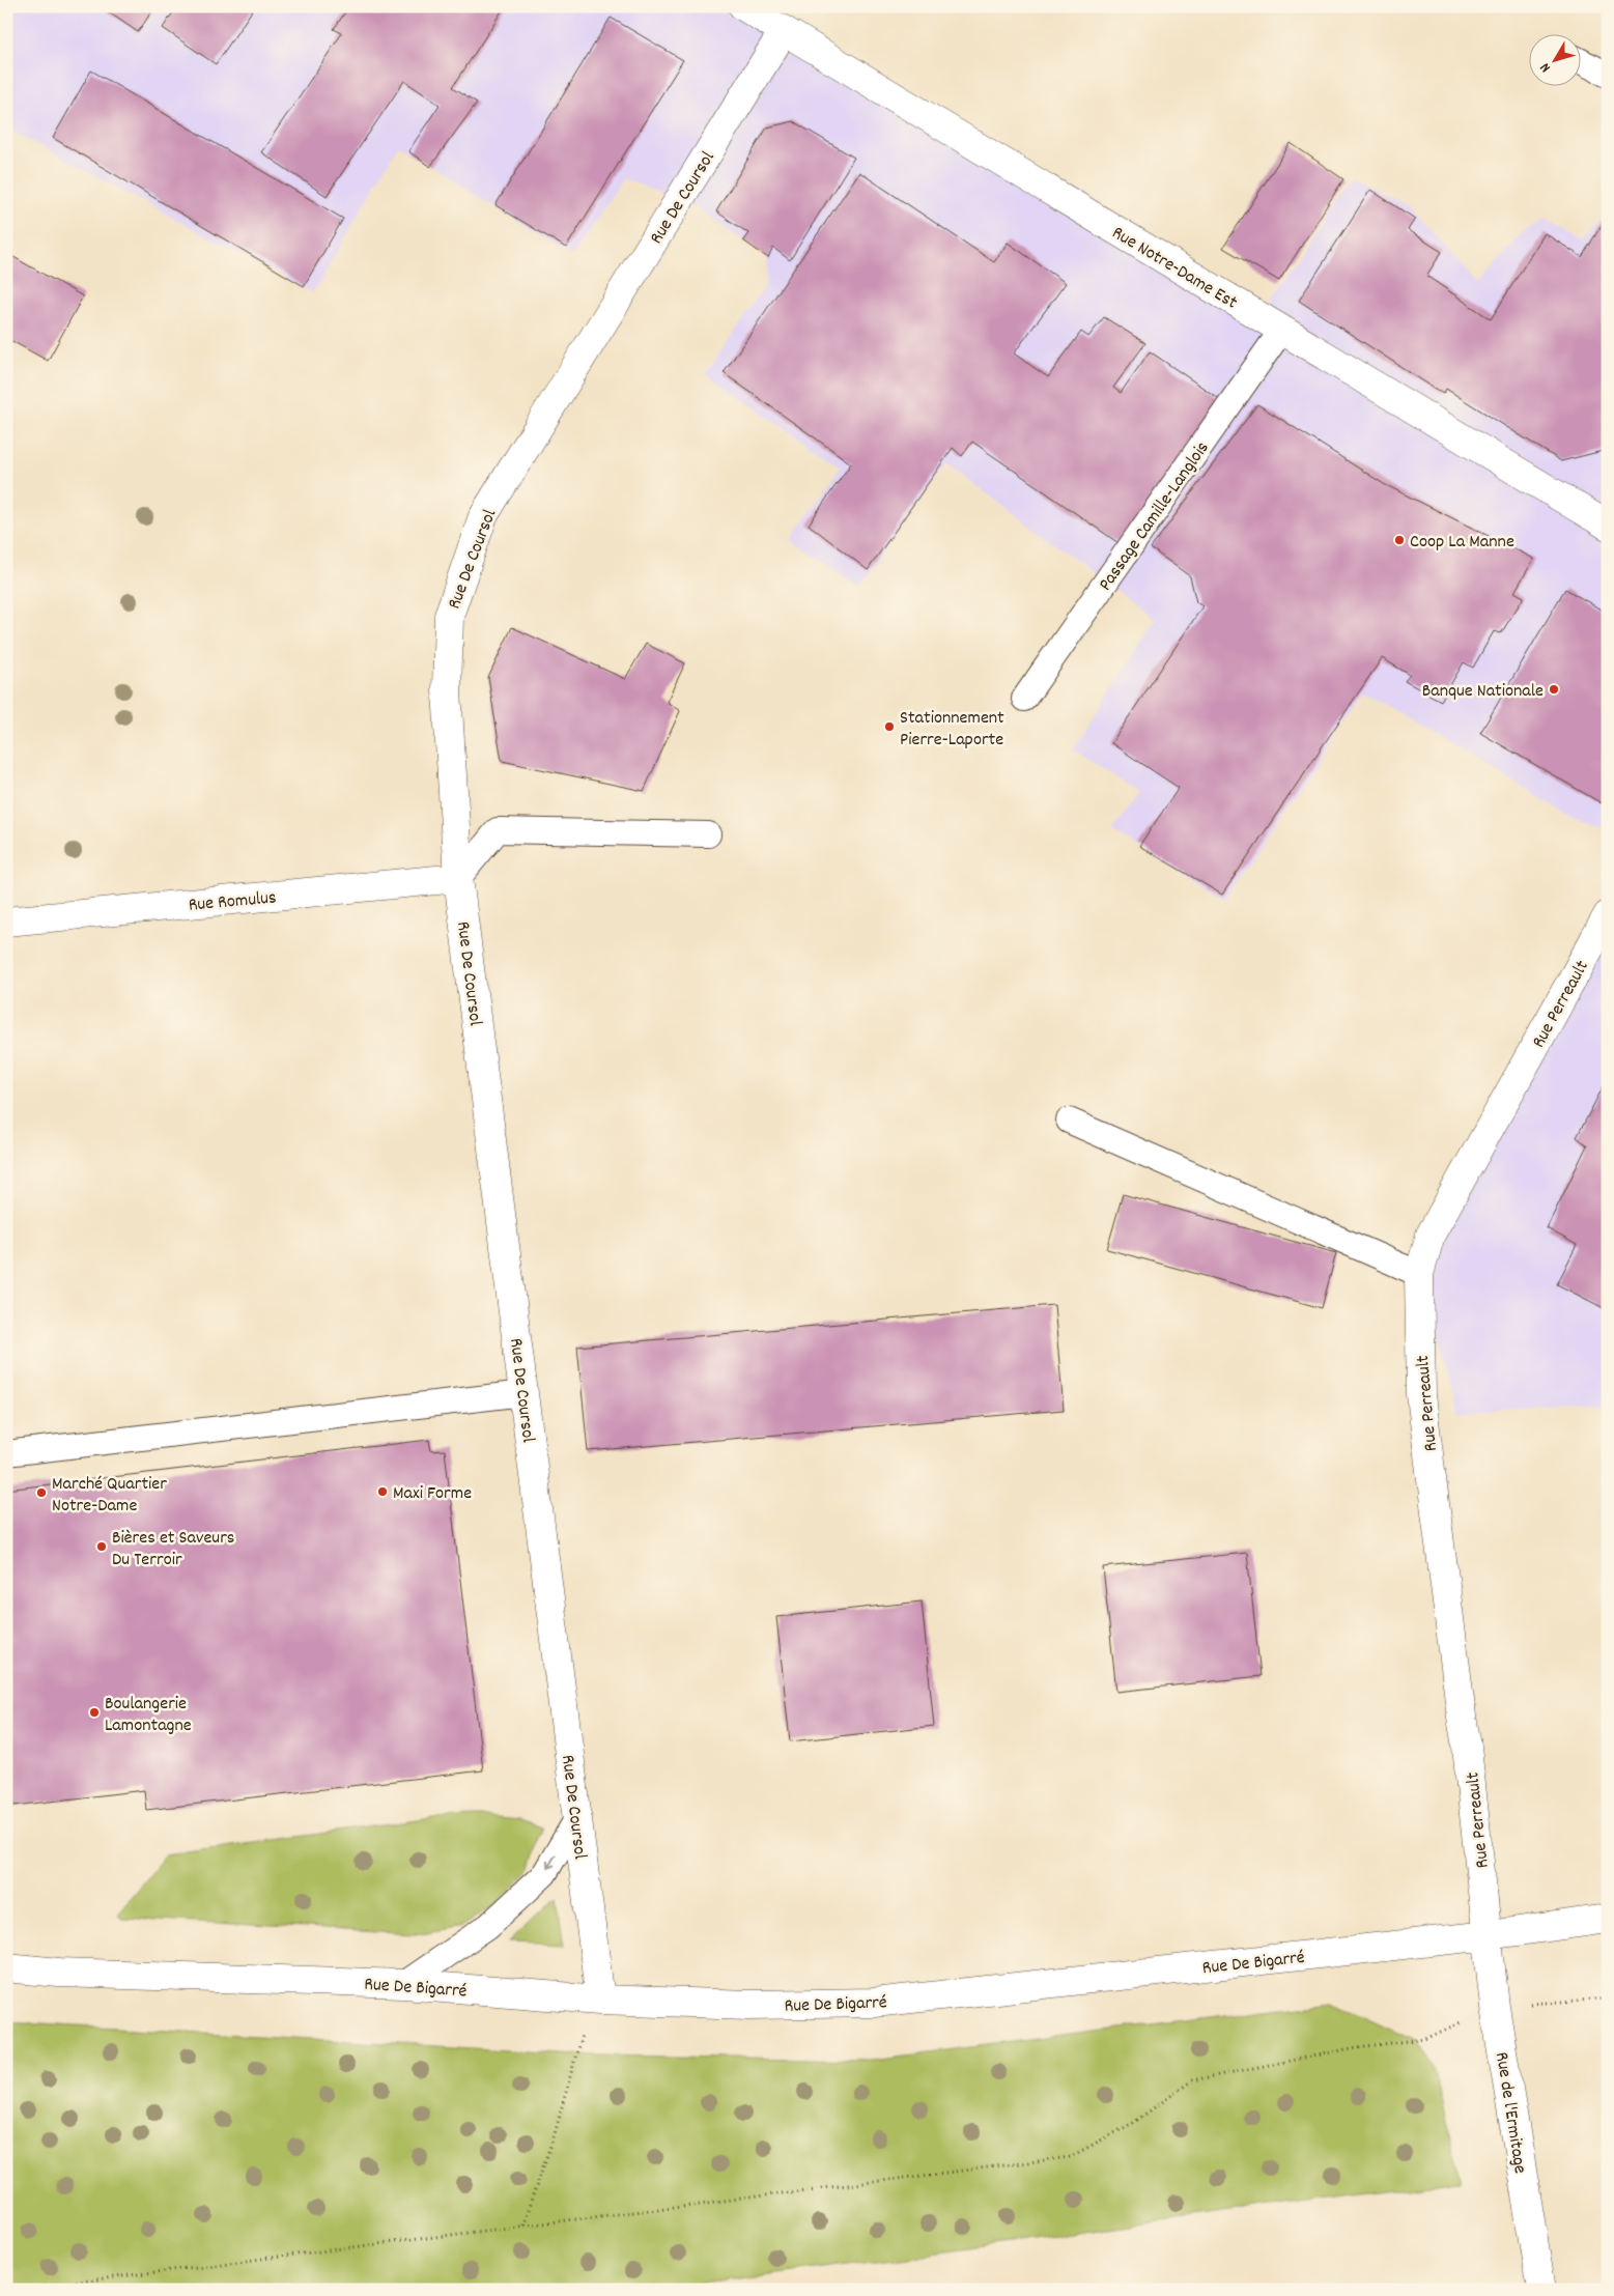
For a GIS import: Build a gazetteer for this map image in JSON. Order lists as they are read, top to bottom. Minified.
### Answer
{"streets":{"street":["Rue De Coursol","Rue Notre-Dame Est","Rue Romulus","Rue Perreault","Rue De Bigarré","Rue de l'Ermitage"],"lane":["Passage Camille-Langlois"]},"crossings":[["Rue De Coursol","Rue Notre-Dame Est"],["Rue De Coursol","Rue Romulus"],["Rue De Coursol","Rue De Bigarré"],["Rue Notre-Dame Est","Passage Camille-Langlois"],["Rue Perreault","Rue De Bigarré"],["Rue Perreault","Rue de l'Ermitage"],["Rue De Bigarré","Rue de l'Ermitage"]],"places":["Coop La Manne","Banque Nationale","Stationnement Pierre-Laporte","Maxi Forme","Marché Quartier Notre-Dame","Bières et Saveurs Du Terroir","Boulangerie Lamontagne"],"north":"bottom left"}
